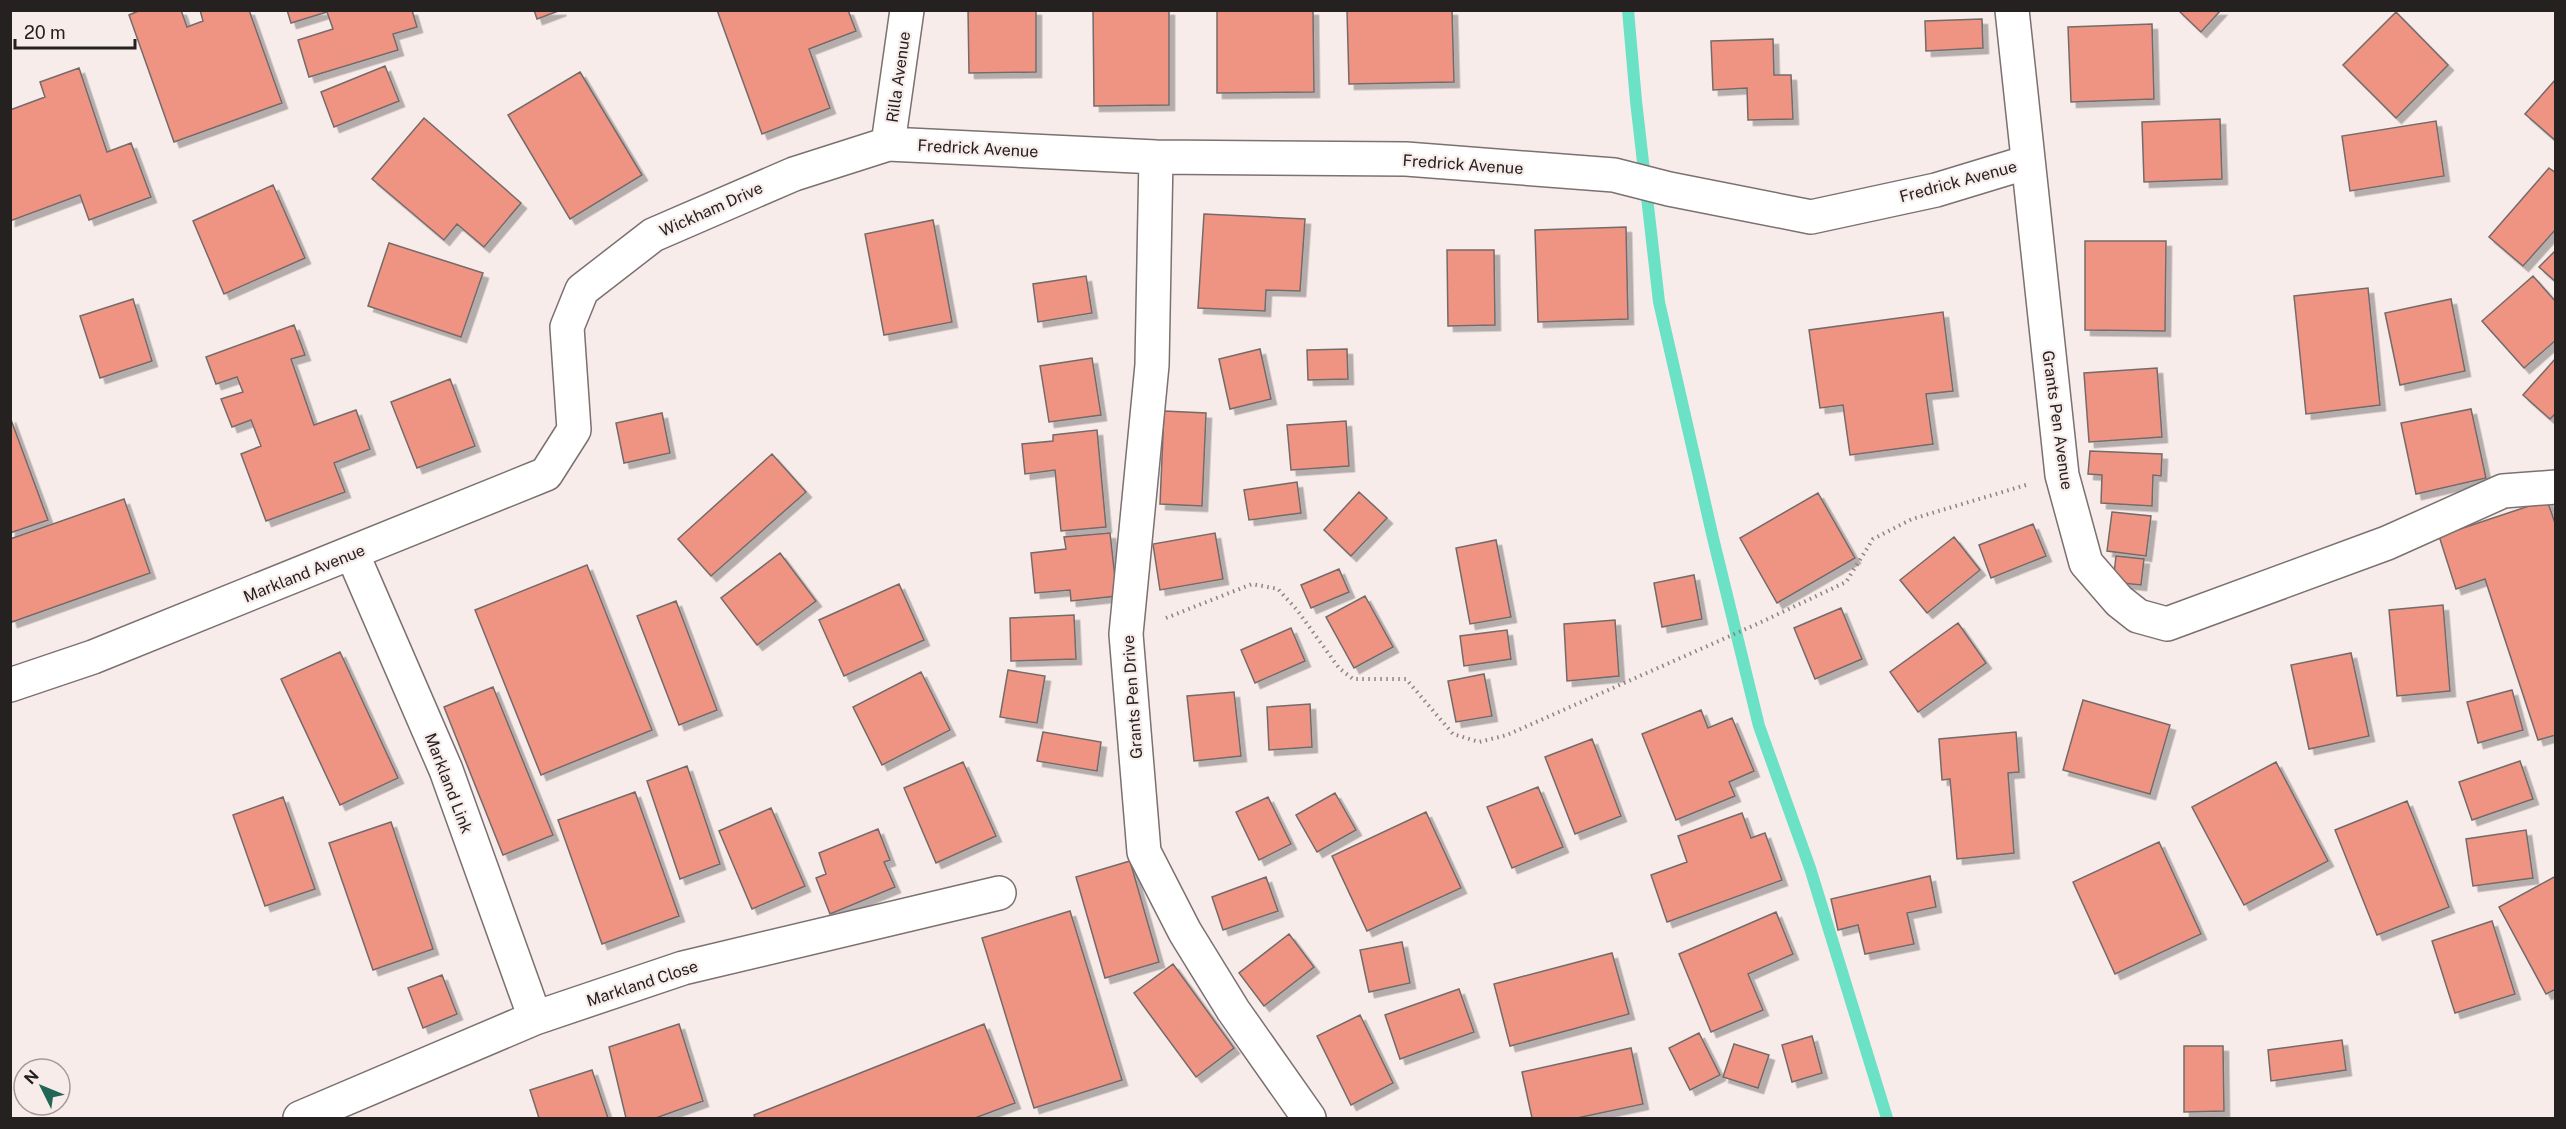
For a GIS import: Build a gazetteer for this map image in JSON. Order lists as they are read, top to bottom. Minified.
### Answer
{"streets":{"street":["Rilla Avenue","Fredrick Avenue","Wickham Drive","Grants Pen Avenue","Markland Avenue","Grants Pen Drive","Markland Link","Markland Close"]},"crossings":[["Rilla Avenue","Fredrick Avenue"],["Rilla Avenue","Wickham Drive"],["Fredrick Avenue","Wickham Drive"],["Fredrick Avenue","Grants Pen Avenue"],["Fredrick Avenue","Grants Pen Drive"],["Wickham Drive","Markland Avenue"],["Markland Avenue","Markland Link"],["Markland Link","Markland Close"]],"scale_bar":"20 m","north":"top left"}
